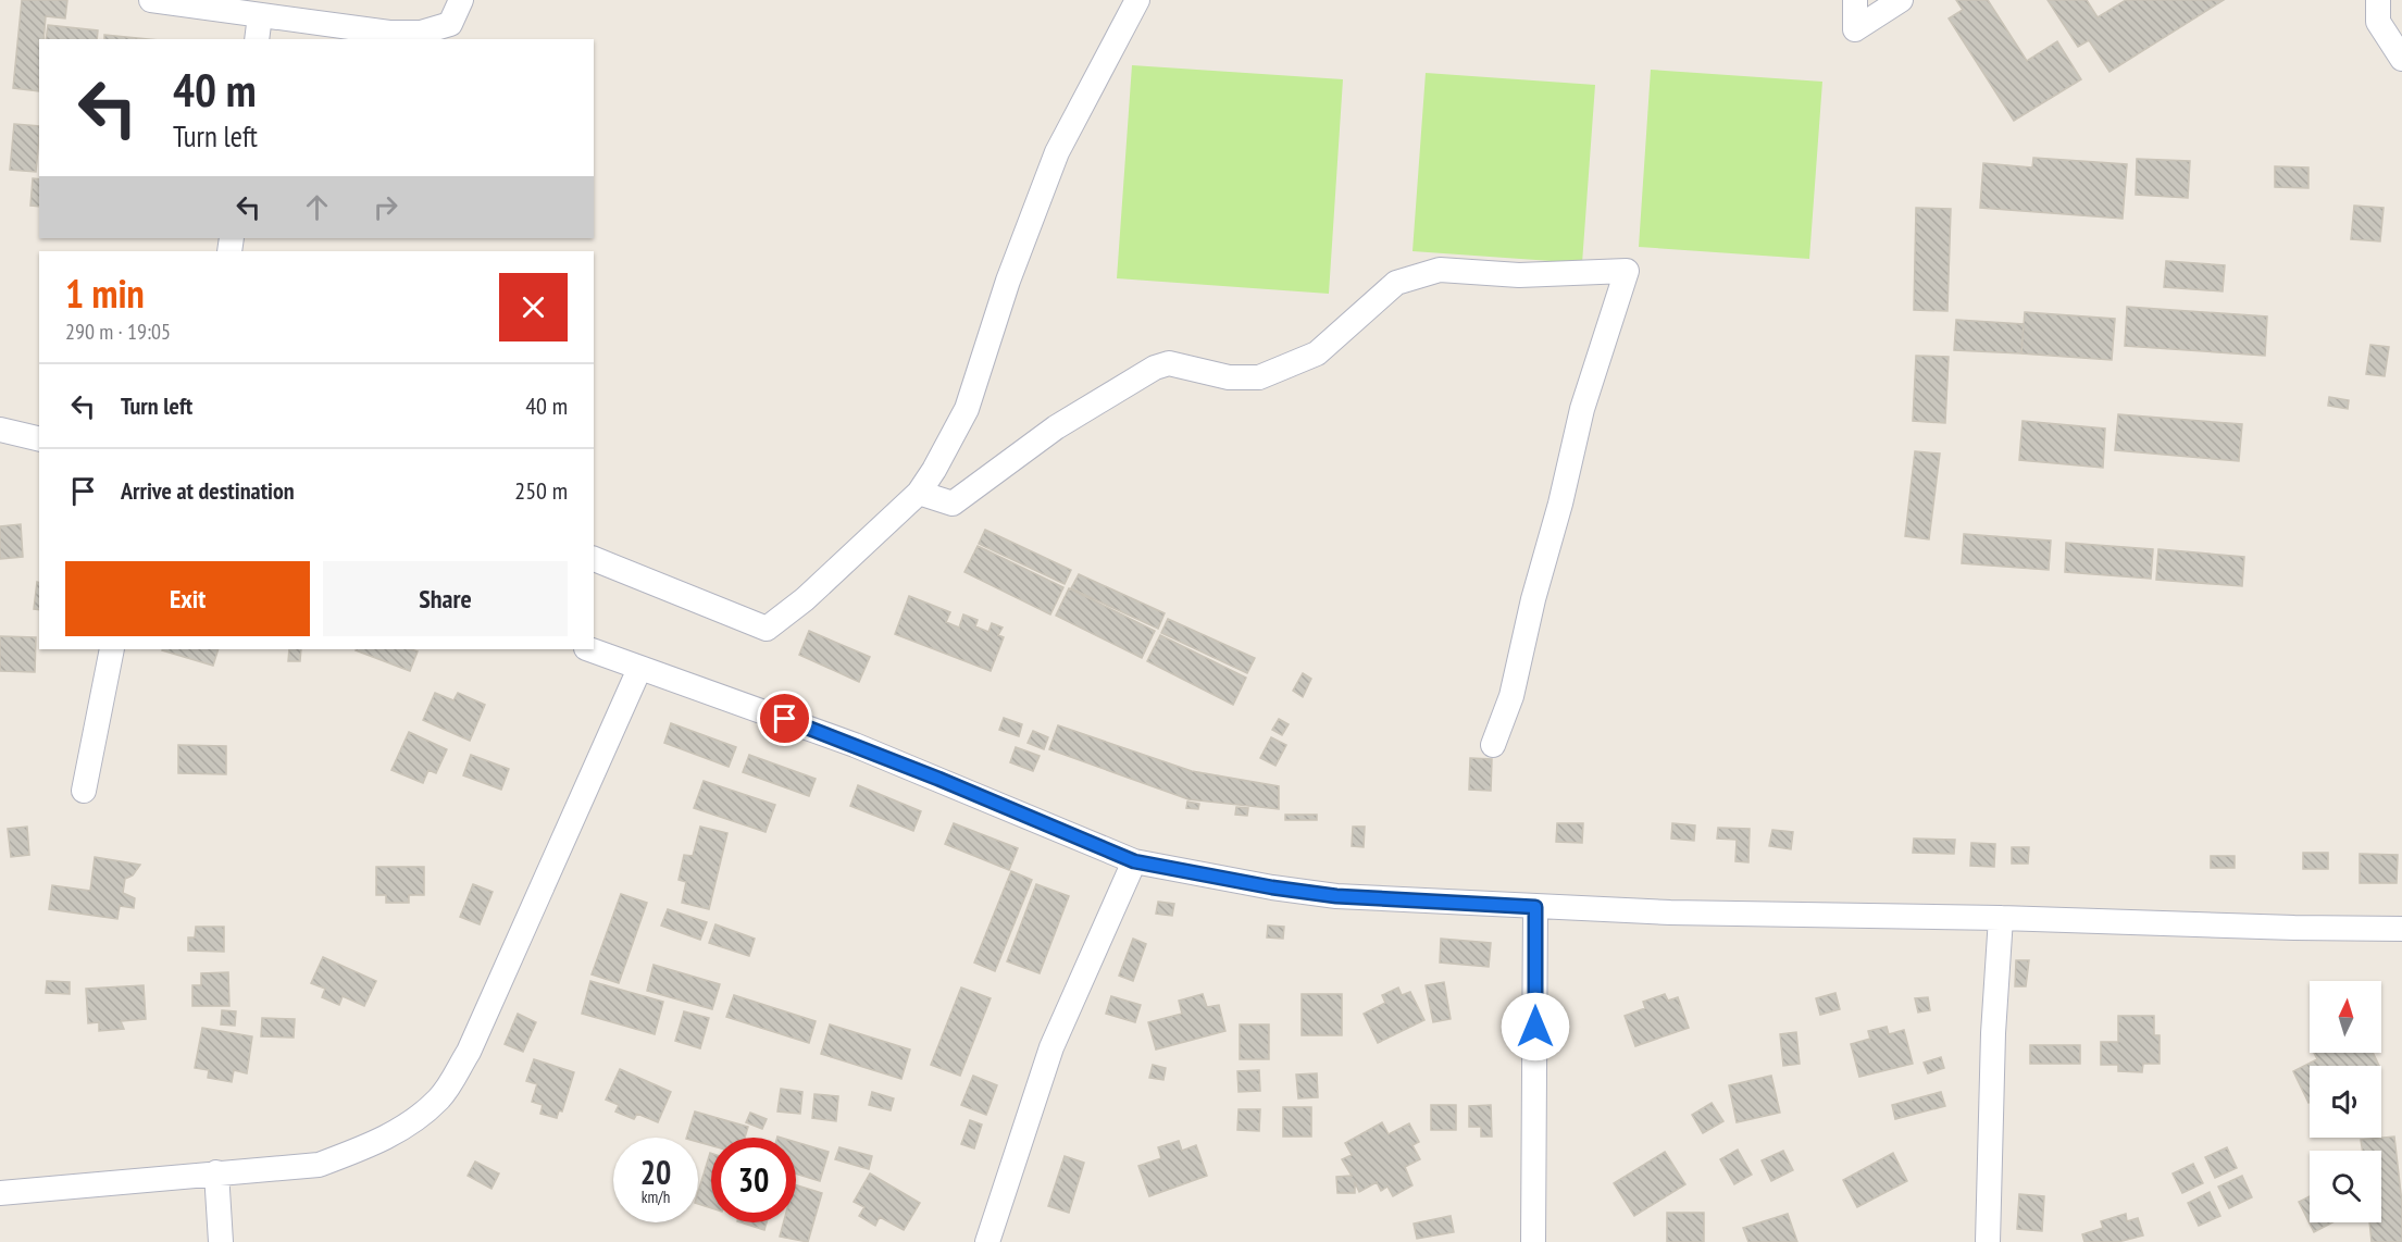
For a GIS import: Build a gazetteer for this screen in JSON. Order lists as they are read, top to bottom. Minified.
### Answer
{"north":"top","page":{"turn":["40 m","Turn left"],"heading":["1 min","290 m · 19:05"],"list":[{"name":"Turn left","value":"40 m"},{"name":"Arrive at destination","value":"250 m"}],"buttons":["Exit","Share"],"speed":"20 km/h","limit":"30"}}
